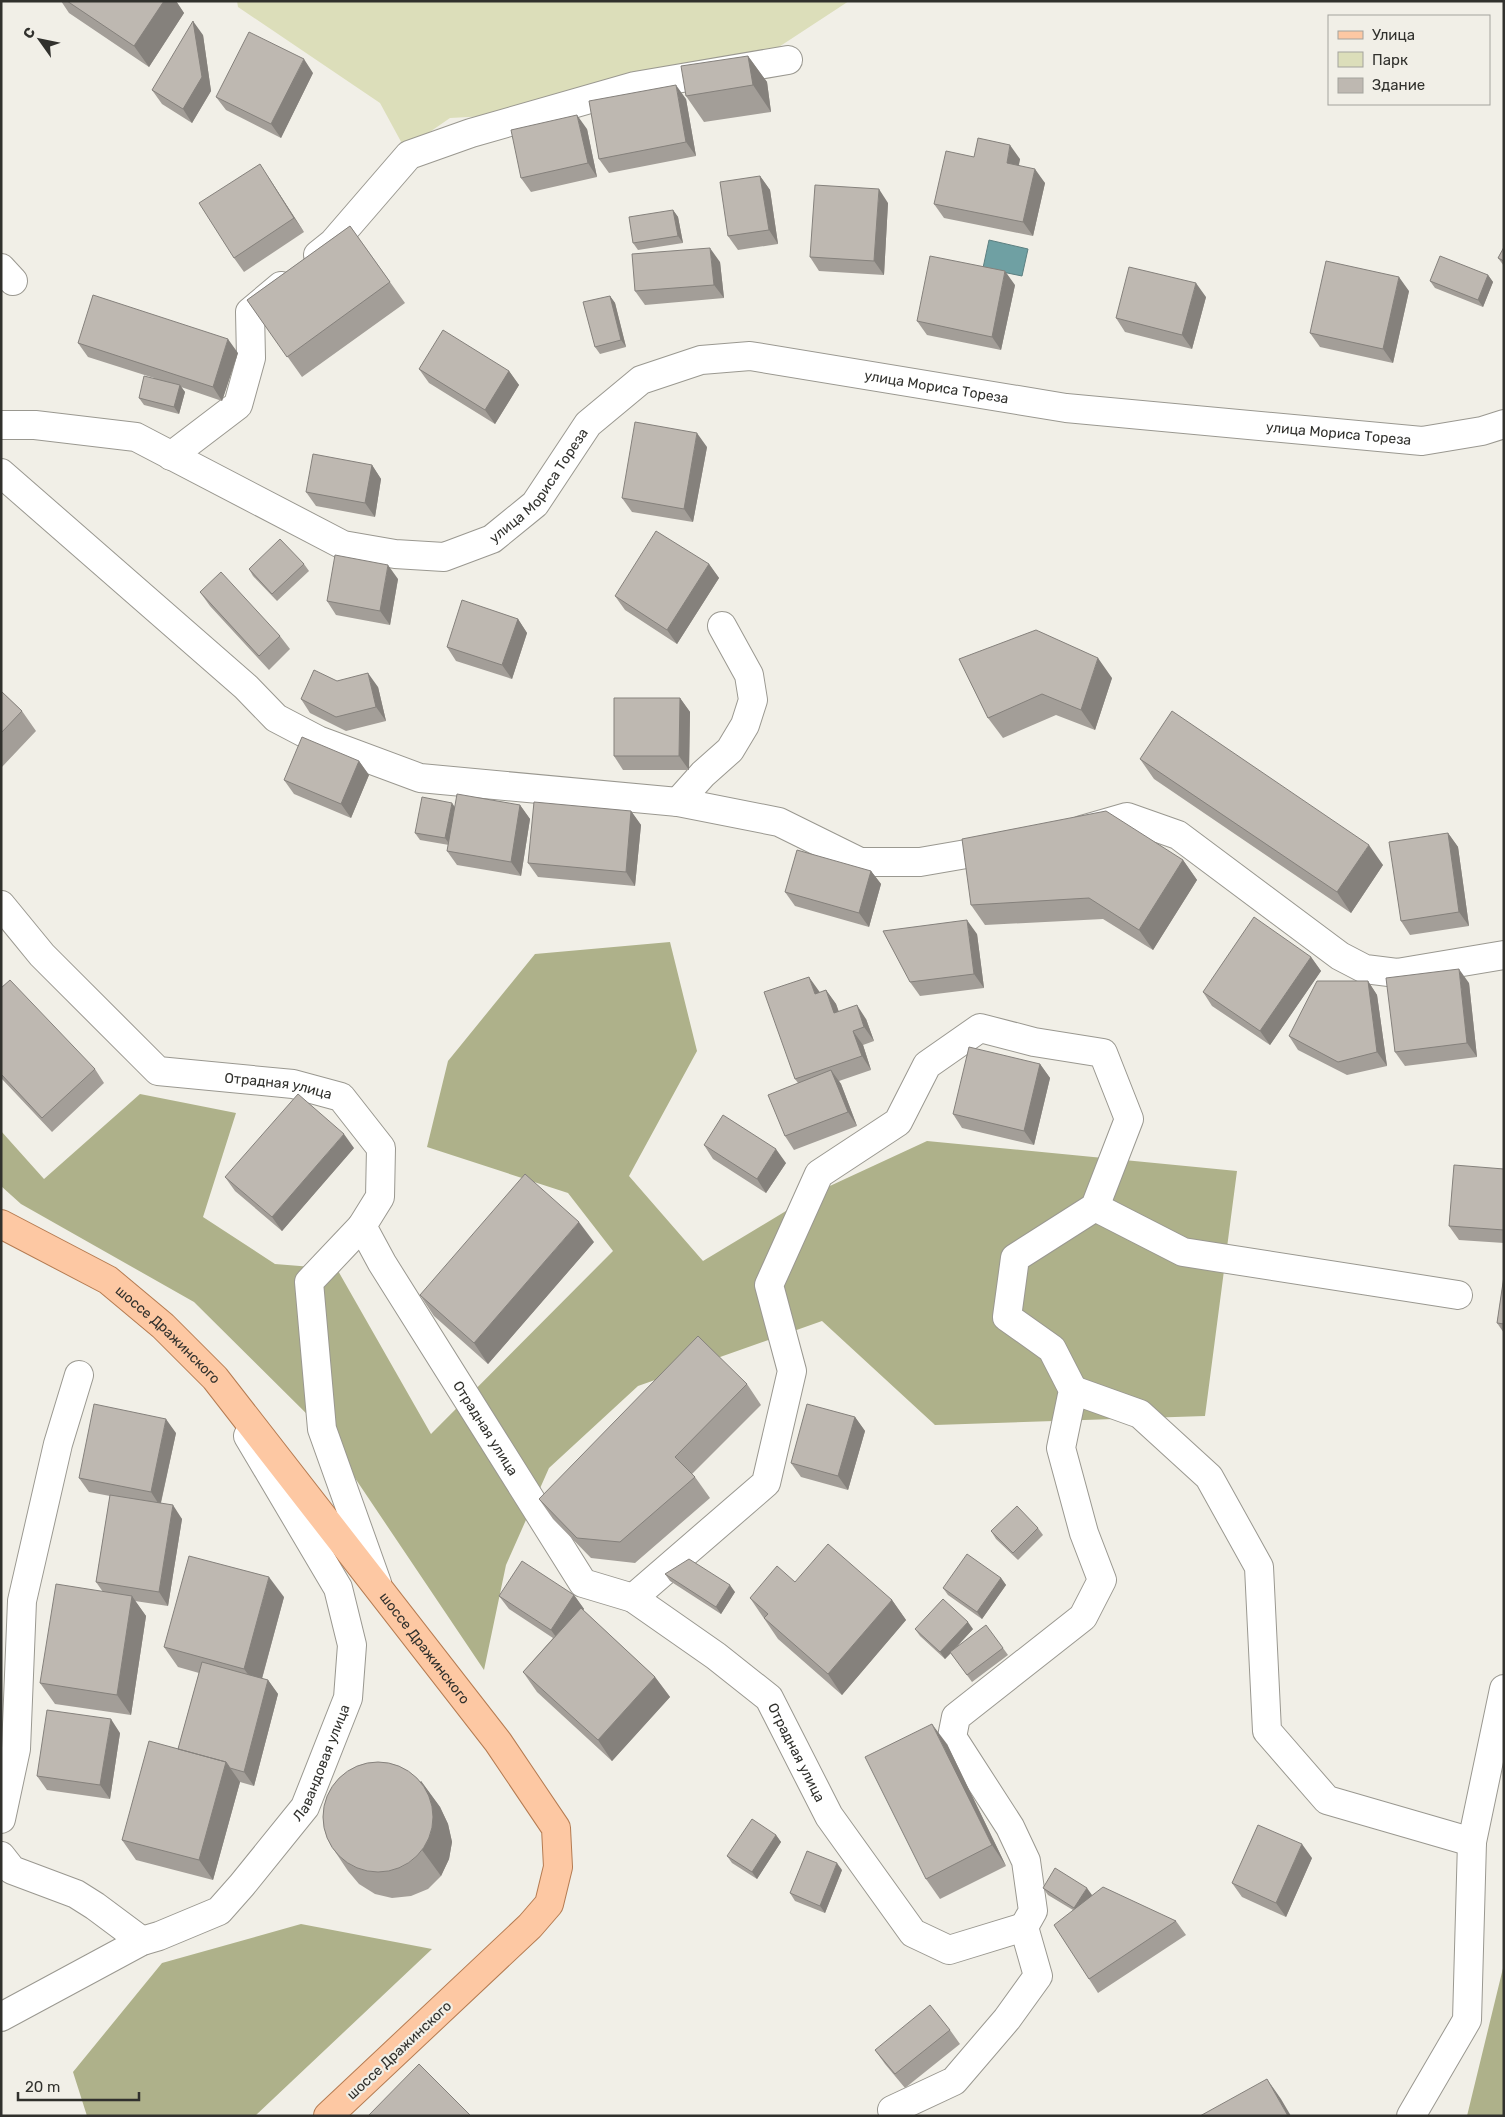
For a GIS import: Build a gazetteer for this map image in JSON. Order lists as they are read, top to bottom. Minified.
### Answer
{"streets":{"main road":["шоссе Дражинского"],"street":["улица Мориса Тореза","Отрадная улица","Лавандовая улица"]},"crossings":[["шоссе Дражинского","Лавандовая улица"]],"legend":["Улица","Парк","Здание"],"scale_bar":"20 m","north":"top left"}
